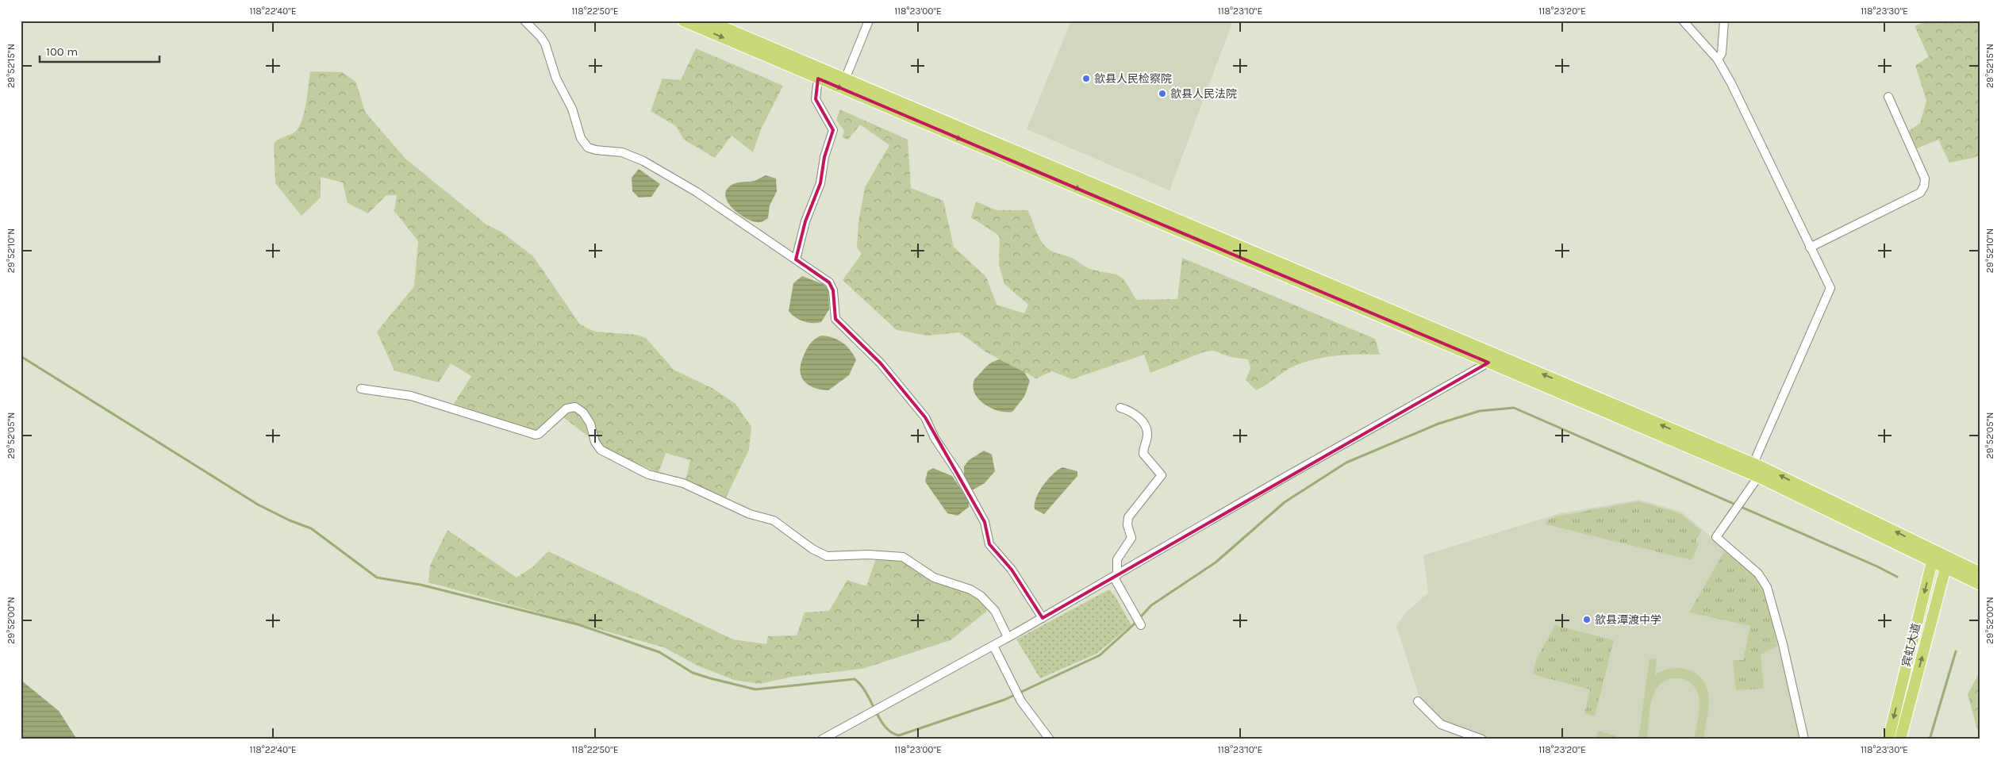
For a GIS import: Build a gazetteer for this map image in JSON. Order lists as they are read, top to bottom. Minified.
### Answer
{"streets":{"main road":["宾虹大道"]},"places":["歙县人民检察院","歙县人民法院","歙县潭渡中学"],"scale_bar":"100 m","coordinates":["118°22'40\"E","118°22'50\"E","118°23'00\"E","118°23'10\"E","118°23'20\"E","118°23'30\"E","29°52'15\"N","29°52'10\"N","29°52'05\"N","29°52'00\"N"]}
